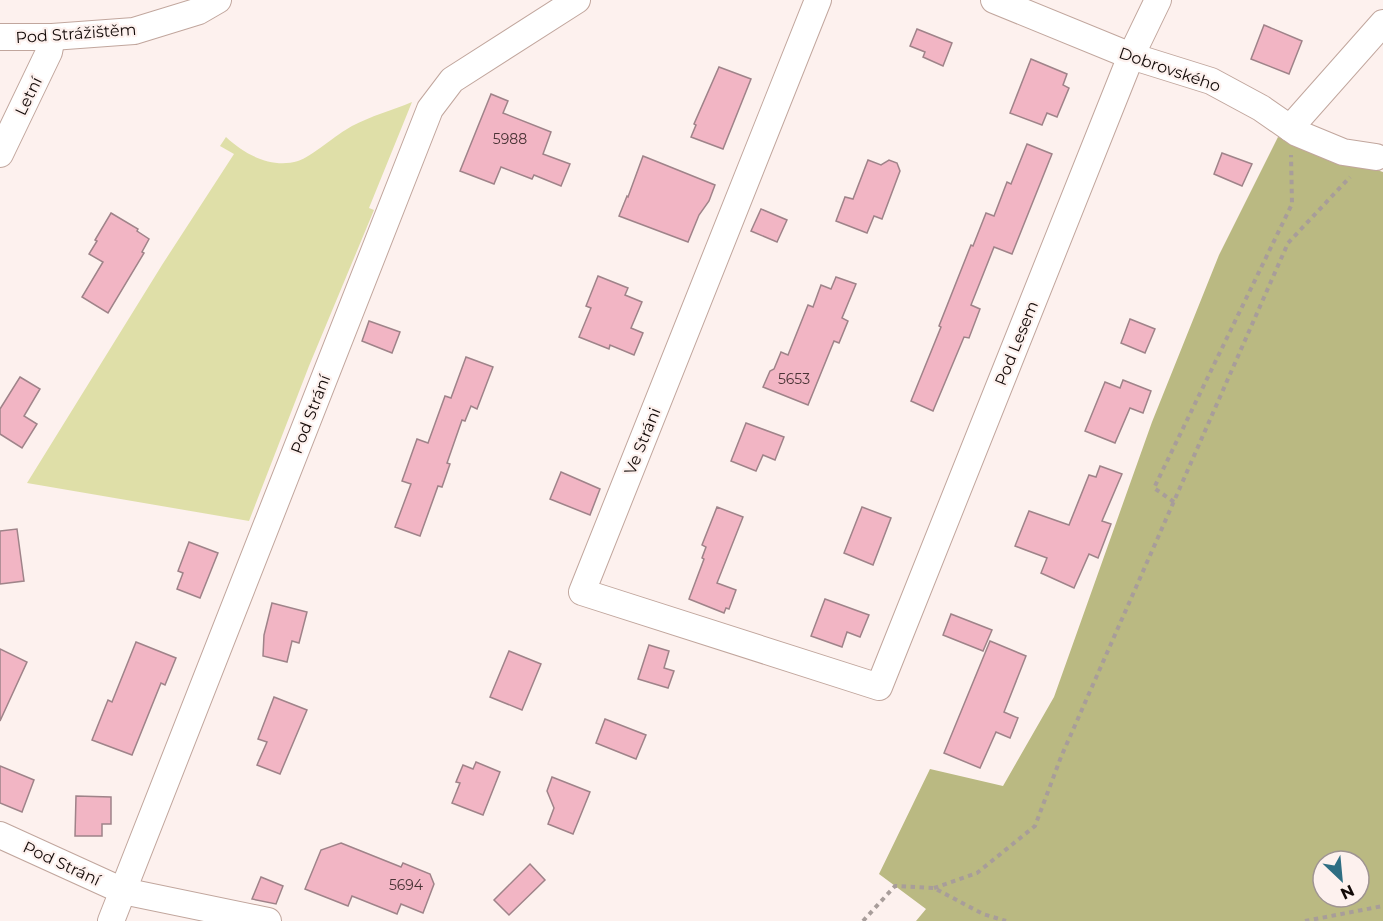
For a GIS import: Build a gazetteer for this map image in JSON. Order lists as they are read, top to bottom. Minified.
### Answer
{"streets":{"street":["Pod Strážištěm","Dobrovského","Letní","Pod Lesem","Pod Strání","Ve Stráni"]},"crossings":[["Pod Strážištěm","Letní"],["Dobrovského","Pod Lesem"],["Pod Lesem","Ve Stráni"]],"house_numbers":["5988","5653","5694"],"north":"bottom right"}
